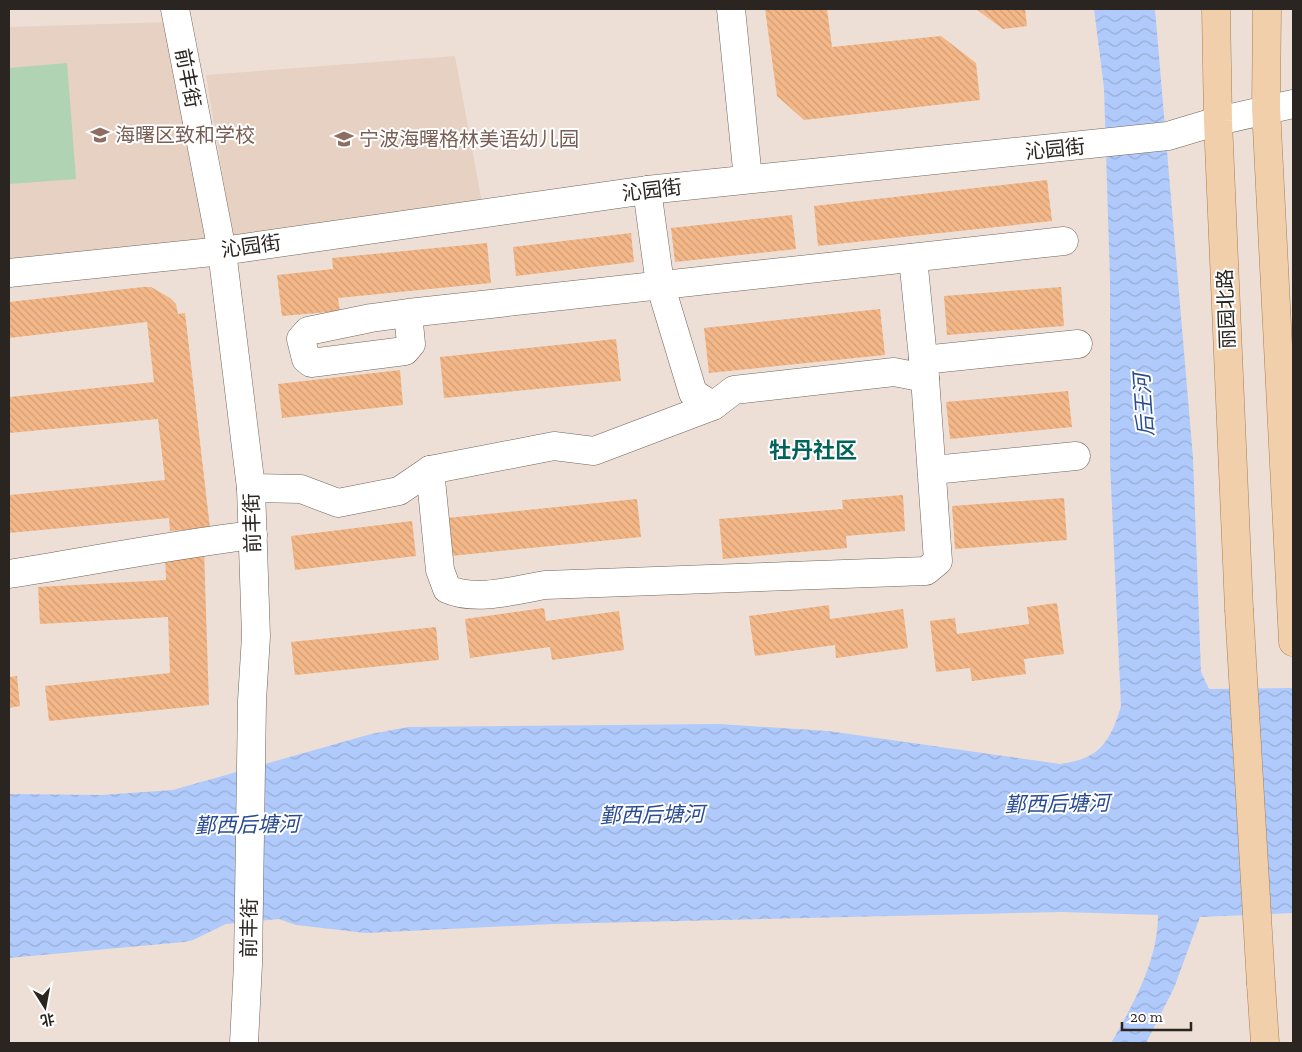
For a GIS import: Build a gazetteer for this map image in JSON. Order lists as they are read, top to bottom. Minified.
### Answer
{"streets":{"main road":["丽园北路"],"street":["前丰街","沁园街"]},"crossings":[["前丰街","沁园街"],["沁园街","丽园北路"]],"districts":["牡丹社区"],"water":["后王河","鄞西后塘河"],"places":{"school or university":["海曙区致和学校","宁波海曙格林美语幼儿园"]},"scale_bar":"20 m","north":"bottom"}
